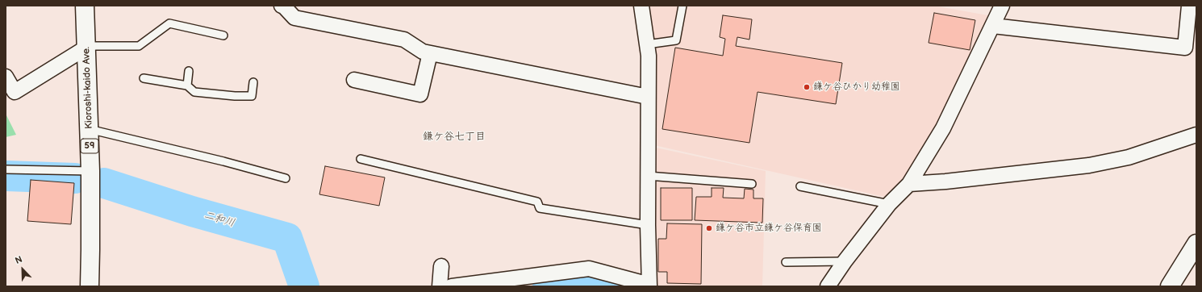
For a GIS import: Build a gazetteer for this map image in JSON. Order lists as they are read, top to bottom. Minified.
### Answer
{"streets":{"main road":["Kioroshi-kaido Ave.","59"]},"districts":["鎌ケ谷七丁目"],"water":["二和川"],"places":["鎌ケ谷ひかり幼稚園","鎌ケ谷市立鎌ケ谷保育園"],"north":"top left"}
